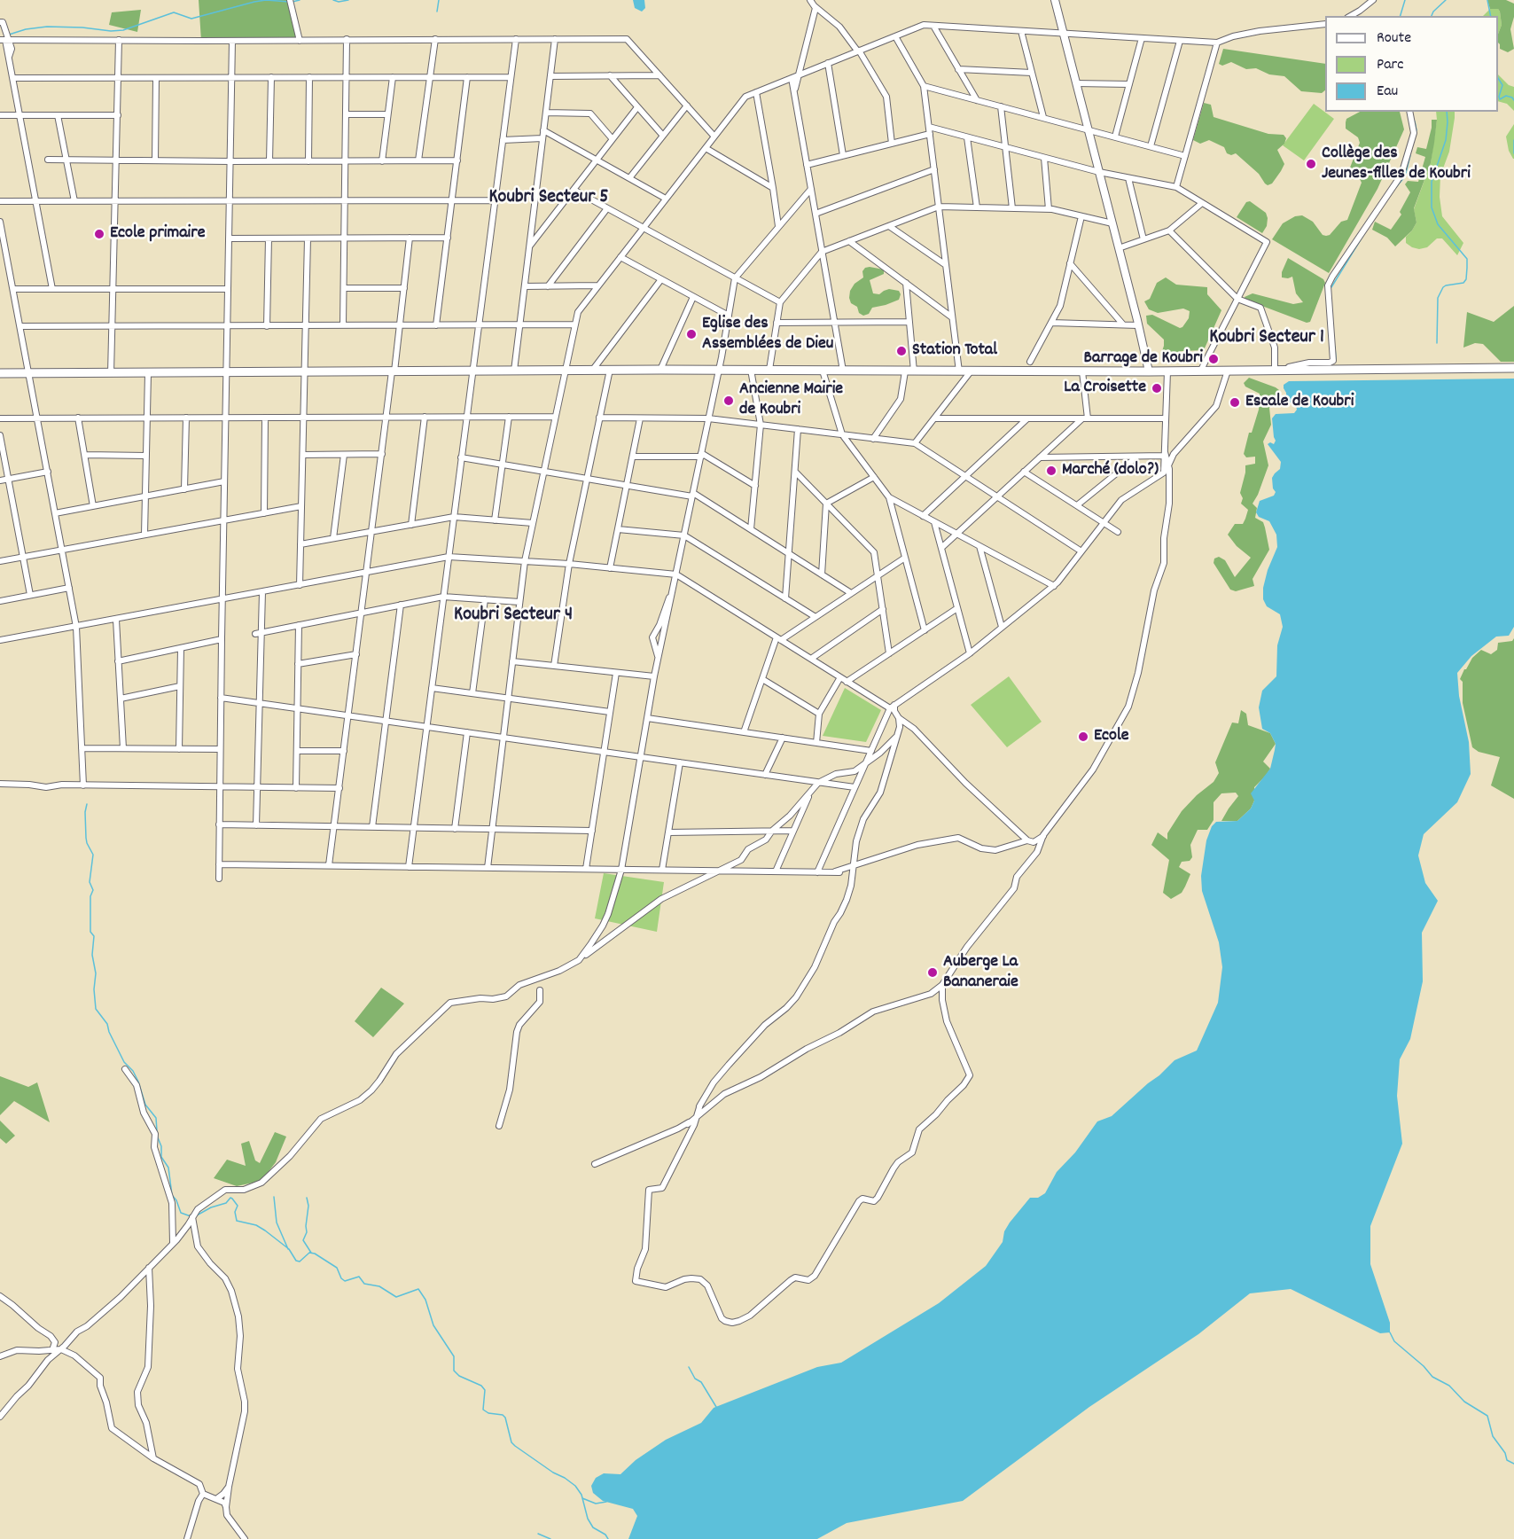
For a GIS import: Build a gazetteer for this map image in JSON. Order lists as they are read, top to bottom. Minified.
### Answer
{"districts":["Koubri Secteur 5","Koubri Secteur 1","Koubri Secteur 4"],"places":["Collège des Jeunes-filles de Koubri","Ecole primaire","Eglise des Assemblées de Dieu","Station Total","Barrage de Koubri","La Croisette","Ancienne Mairie de Koubri","Escale de Koubri","Marché (dolo?)","Ecole","Auberge La Bananeraie"],"legend":["Route","Parc","Eau"]}
